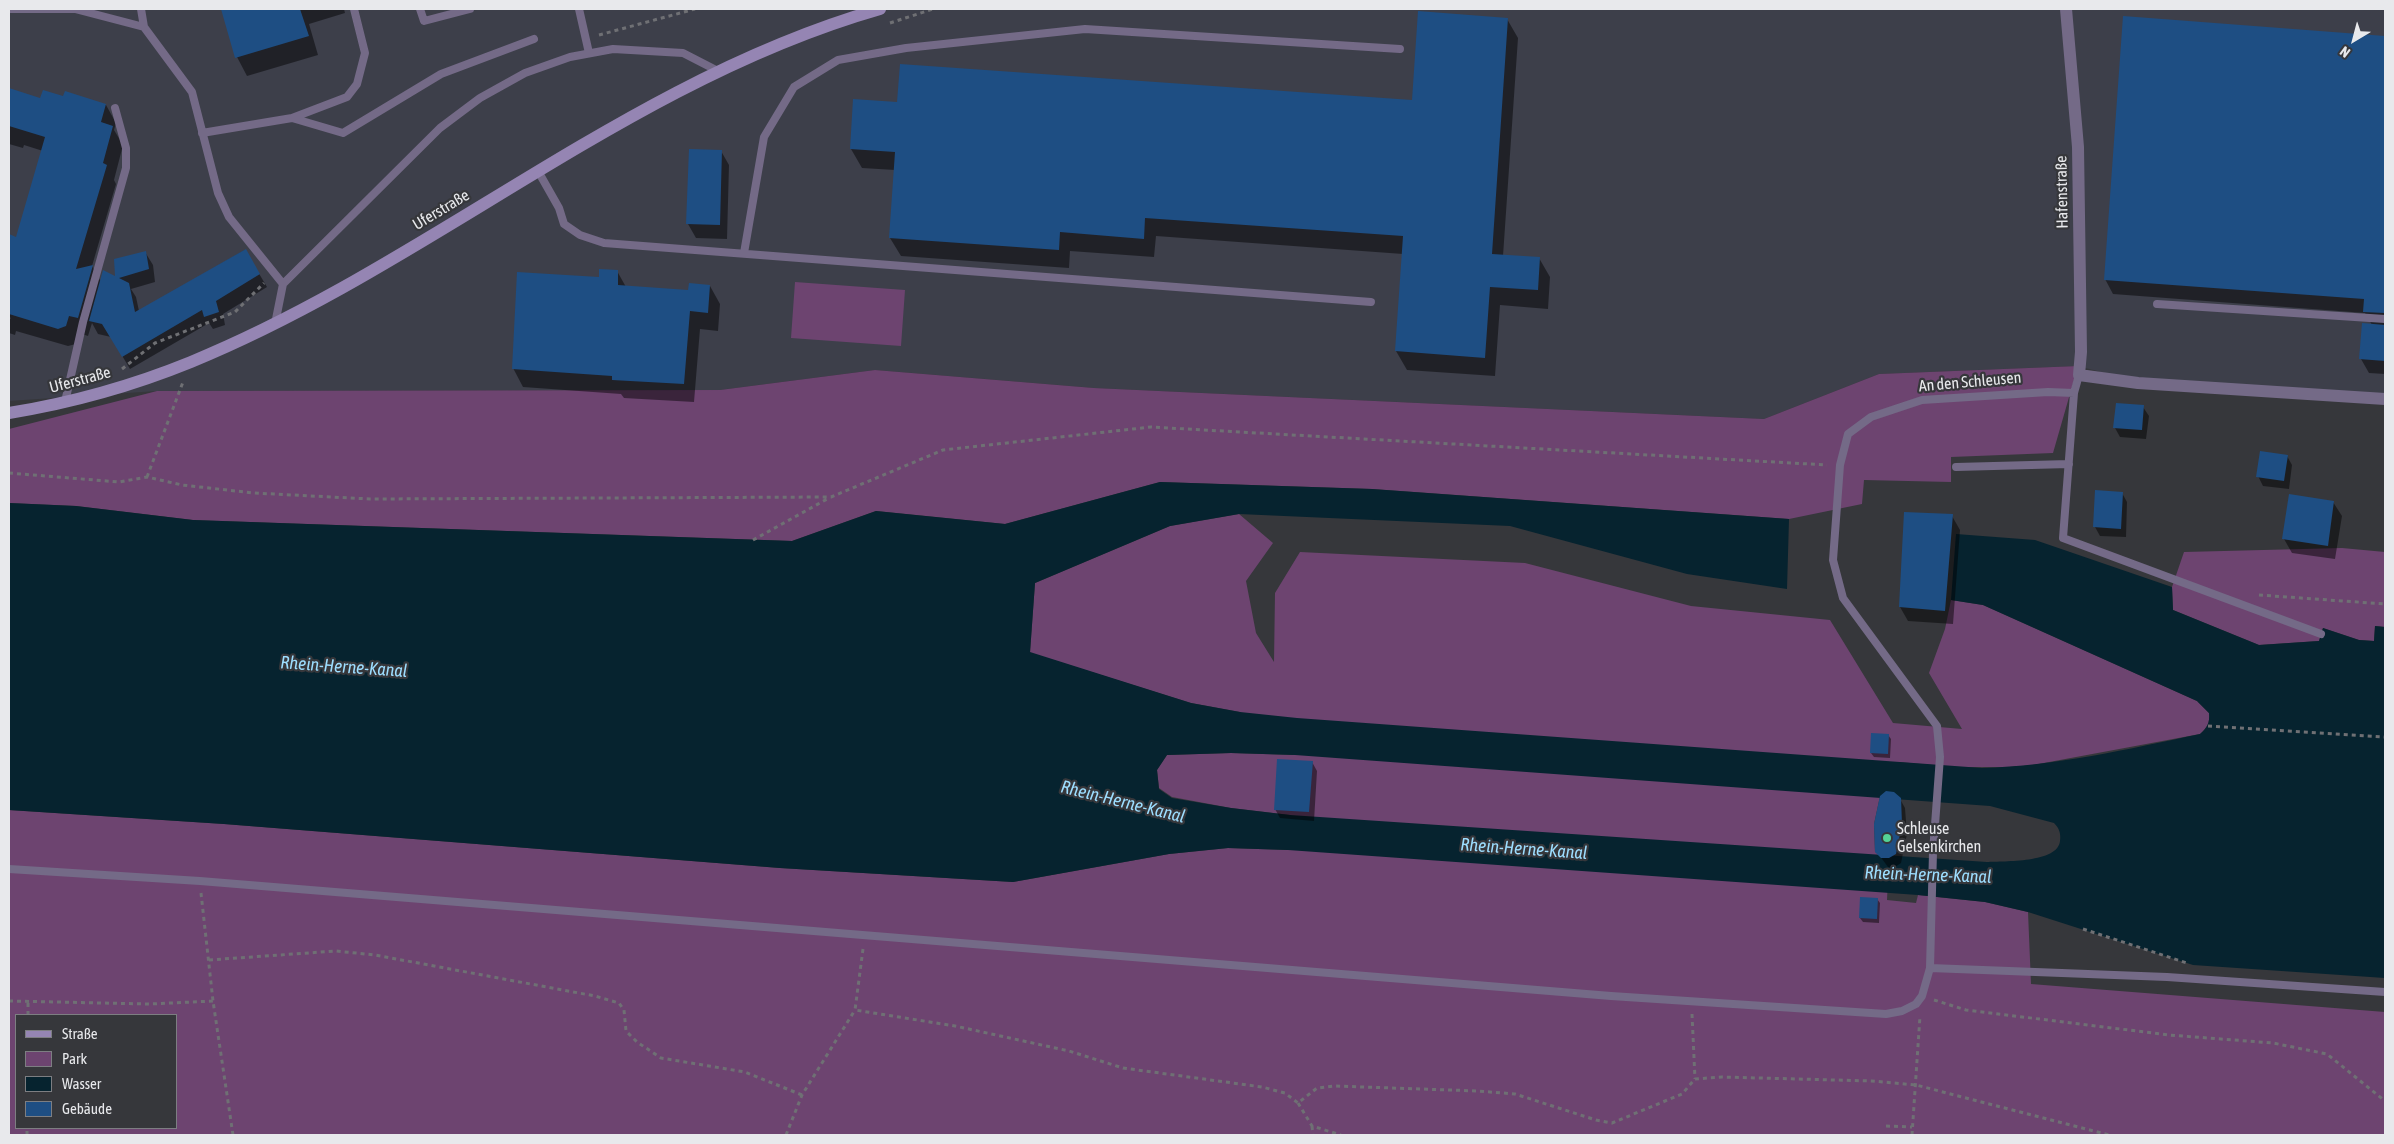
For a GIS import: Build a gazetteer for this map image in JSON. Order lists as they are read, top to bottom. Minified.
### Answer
{"streets":{"main road":["Uferstraße"],"street":["Hafenstraße"],"lane":["An den Schleusen"]},"water":["Rhein-Herne-Kanal"],"places":["Schleuse Gelsenkirchen"],"legend":["Straße","Park","Wasser","Gebäude"],"north":"bottom left"}
